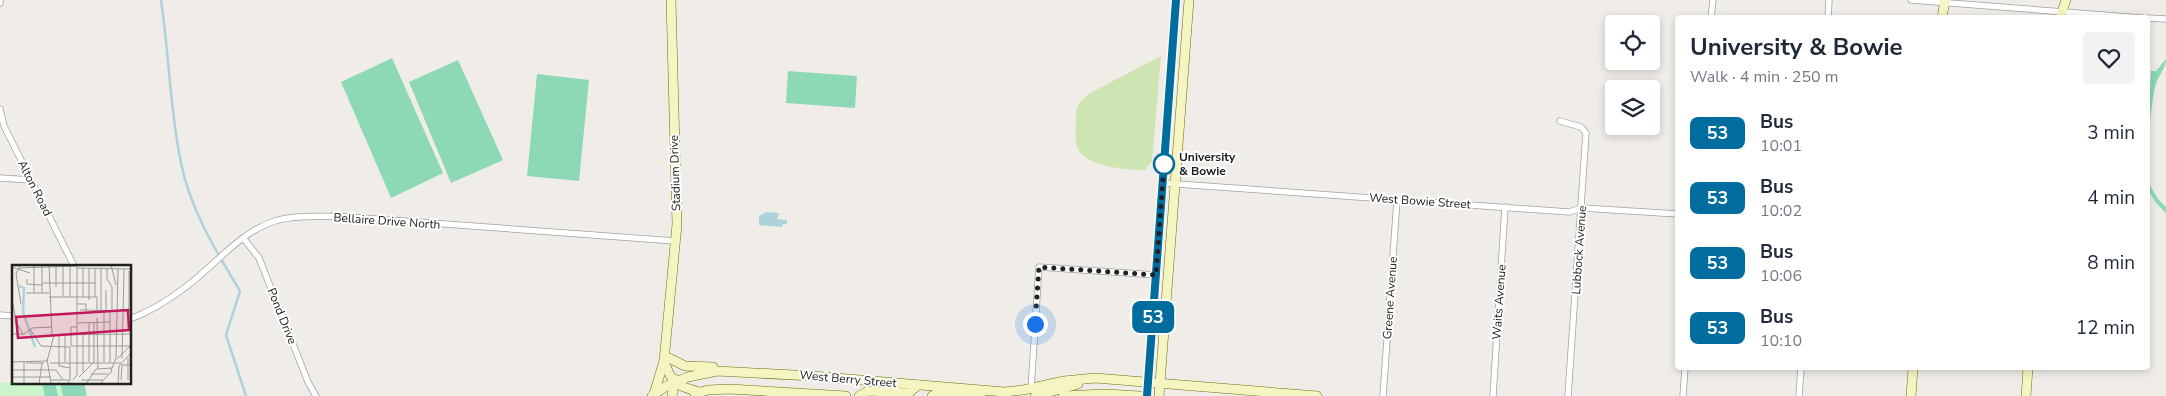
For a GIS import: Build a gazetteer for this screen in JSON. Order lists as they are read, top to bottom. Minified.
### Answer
{"streets":{"main road":["Stadium Drive","West Berry Street"],"street":["Alton Road","West Bowie Street","Bellaire Drive North","Lubbock Avenue","Greene Avenue","Waits Avenue","Pond Drive"]},"crossings":[["Stadium Drive","Bellaire Drive North"],["Stadium Drive","West Berry Street"],["West Bowie Street","Lubbock Avenue"],["West Bowie Street","Greene Avenue"],["West Bowie Street","Waits Avenue"],["Bellaire Drive North","Pond Drive"]],"places":["University & Bowie"],"lines":["bus line 53"],"page":{"on_map":"53","heading":["University & Bowie","Walk · 4 min · 250 m"],"list":[{"mark":"53","name":"Bus","note":"10:01","value":"3 min"},{"mark":"53","name":"Bus","note":"10:02","value":"4 min"},{"mark":"53","name":"Bus","note":"10:06","value":"8 min"},{"mark":"53","name":"Bus","note":"10:10","value":"12 min"}]}}
